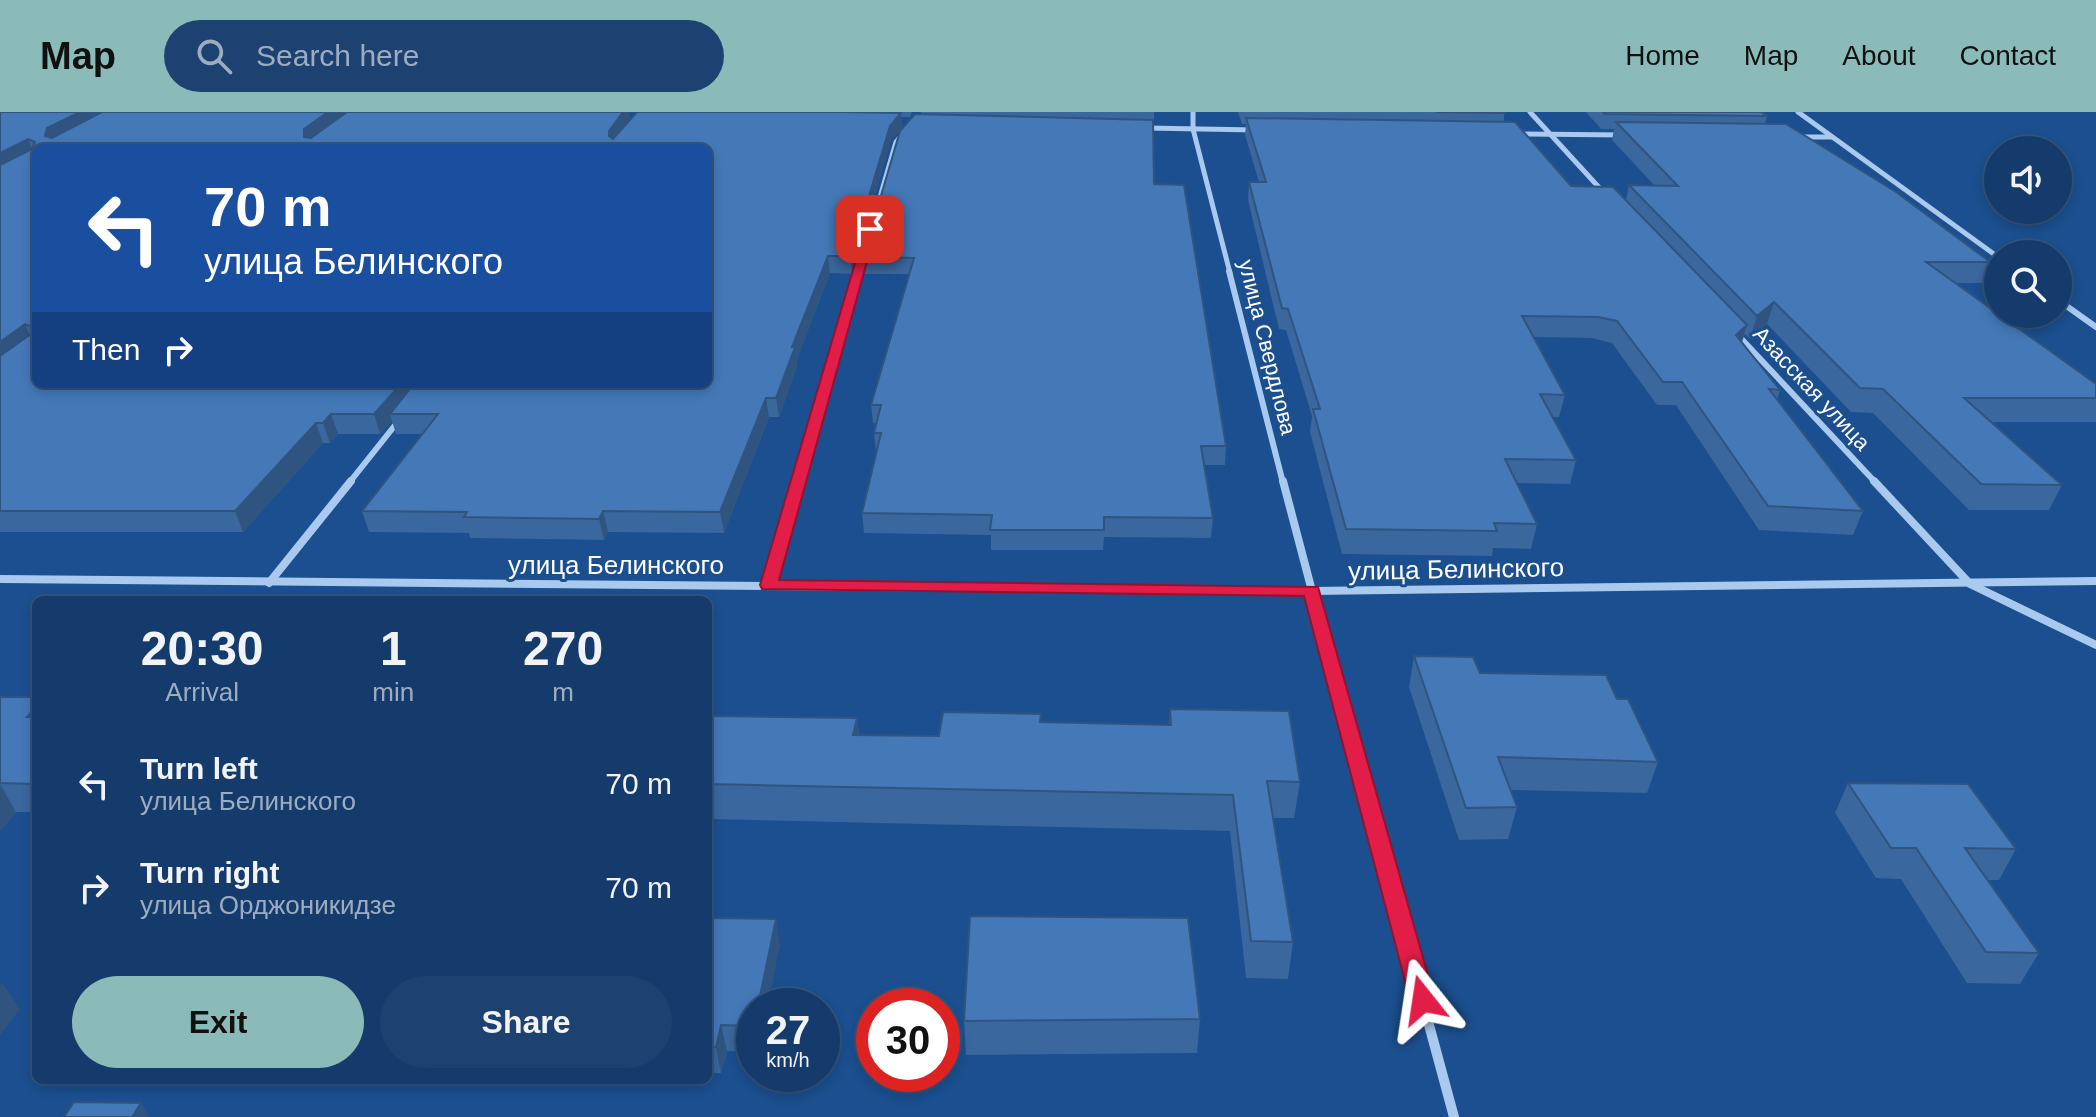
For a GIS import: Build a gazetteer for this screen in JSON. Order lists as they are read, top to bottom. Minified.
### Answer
{"streets":{"street":["улица Свердлова","Азасская улица","улица Белинского"]},"crossings":[["улица Свердлова","улица Белинского"],["Азасская улица","улица Белинского"]],"page":{"header":"Map","search":"Search here","nav":["Home","Map","About","Contact"],"turn":["70 m","улица Белинского"],"then":"Then","eta":["20:30","Arrival","1","min","270","m"],"list":[{"name":"Turn left","note":"улица Белинского","value":"70 m"},{"name":"Turn right","note":"улица Орджоникидзе","value":"70 m"}],"buttons":["Exit","Share"],"speed":"27 km/h","limit":"30"}}
